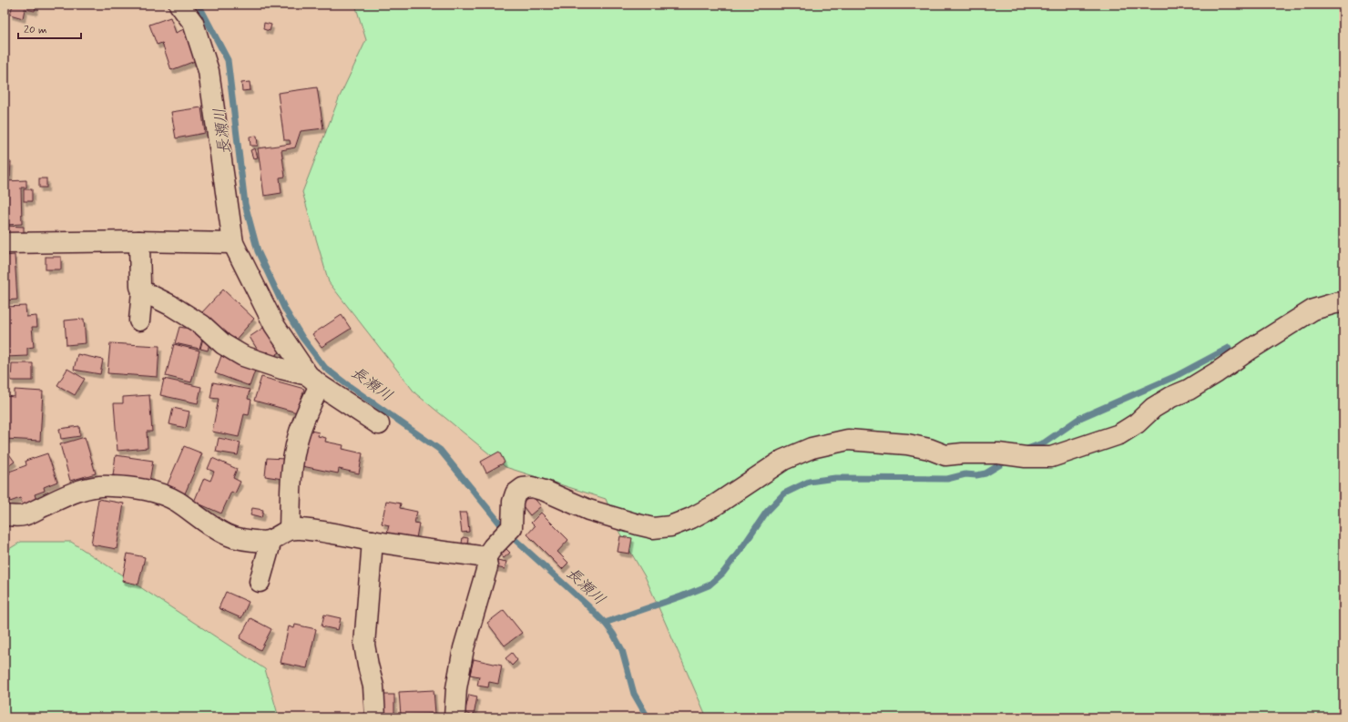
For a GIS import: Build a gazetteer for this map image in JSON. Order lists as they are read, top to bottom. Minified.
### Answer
{"water":["長瀬川"],"scale_bar":"20 m"}
